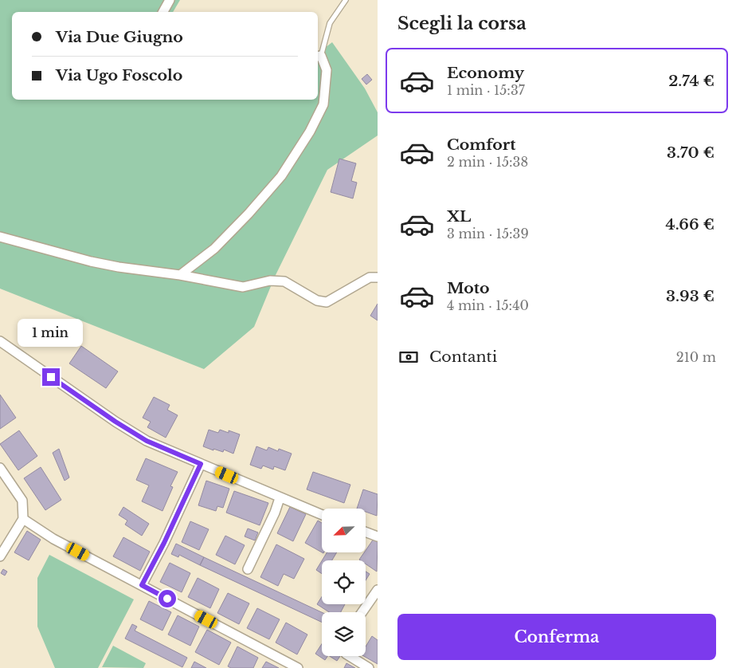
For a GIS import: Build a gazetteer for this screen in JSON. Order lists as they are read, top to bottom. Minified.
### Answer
{"north":"bottom left","page":{"heading":"Scegli la corsa","banner":["Via Due Giugno","Via Ugo Foscolo"],"list":[{"name":"Economy","note":"1 min · 15:37","value":"2.74 €"},{"name":"Comfort","note":"2 min · 15:38","value":"3.70 €"},{"name":"XL","note":"3 min · 15:39","value":"4.66 €"},{"name":"Moto","note":"4 min · 15:40","value":"3.93 €"}],"bubble":"1 min","pay":["Contanti","210 m"],"buttons":"Conferma"}}
